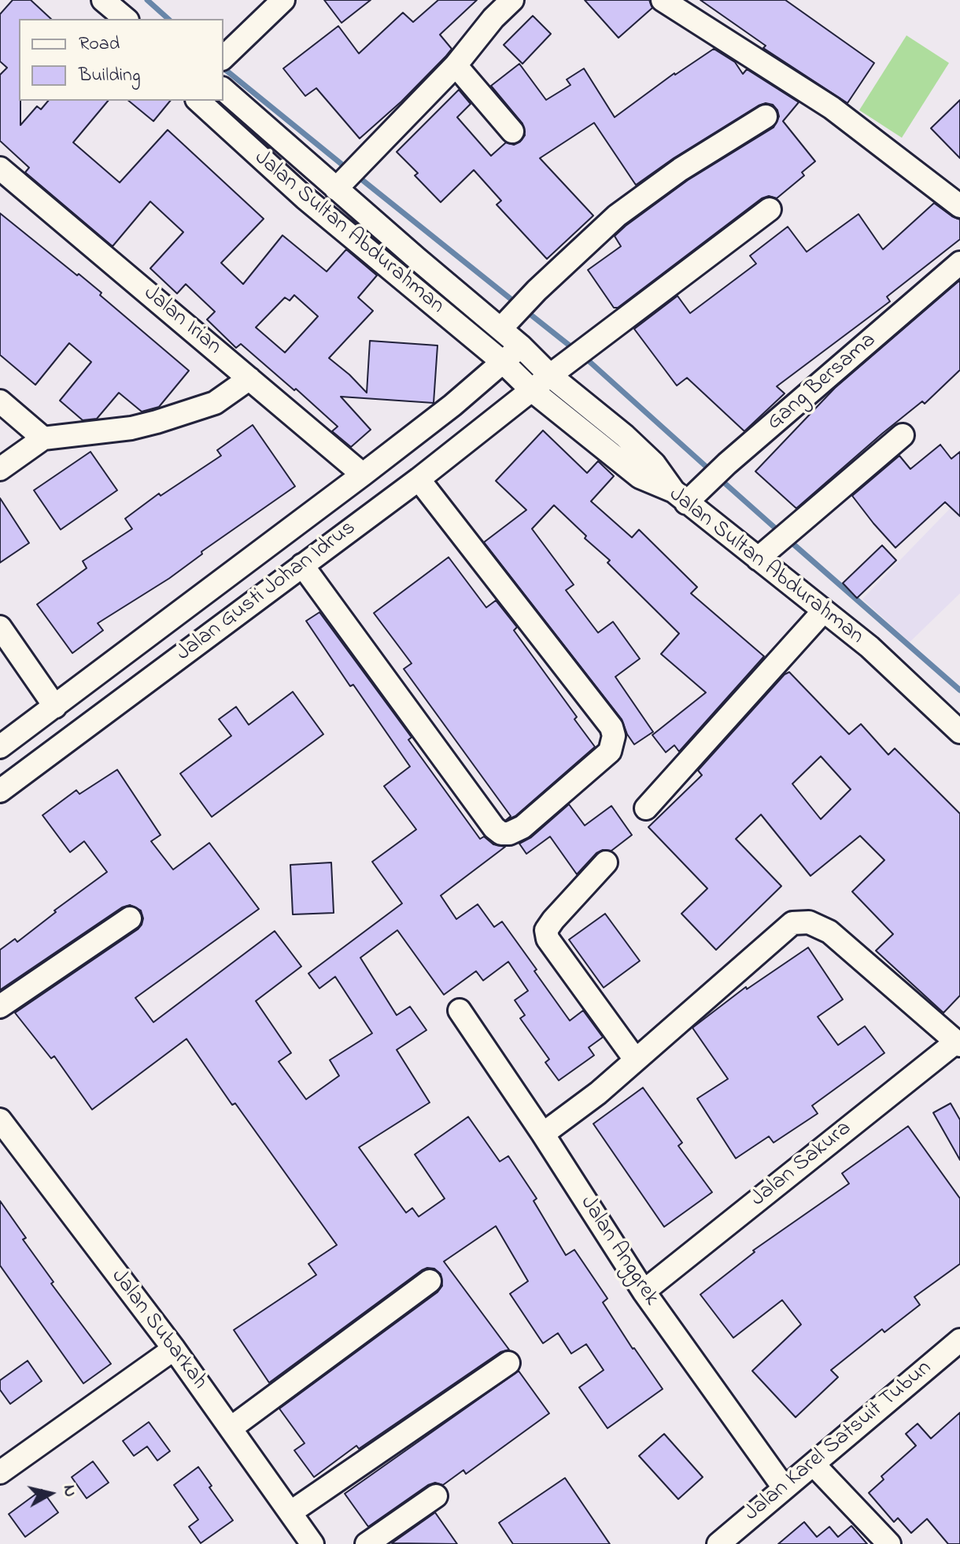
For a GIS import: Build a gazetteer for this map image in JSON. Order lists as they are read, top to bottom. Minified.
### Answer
{"streets":{"street":["Jalan Sultan Abdurahman","Jalan Irian","Gang Bersama","Jalan Gusti Johan Idrus","Jalan Sakura","Jalan Anggrek","Jalan Subarkah","Jalan Karel Satsuit Tubun"]},"crossings":[["Jalan Sultan Abdurahman","Gang Bersama"],["Jalan Sultan Abdurahman","Jalan Gusti Johan Idrus"],["Jalan Irian","Jalan Gusti Johan Idrus"],["Jalan Sakura","Jalan Anggrek"],["Jalan Anggrek","Jalan Karel Satsuit Tubun"]],"legend":["Road","Building"],"north":"right"}
